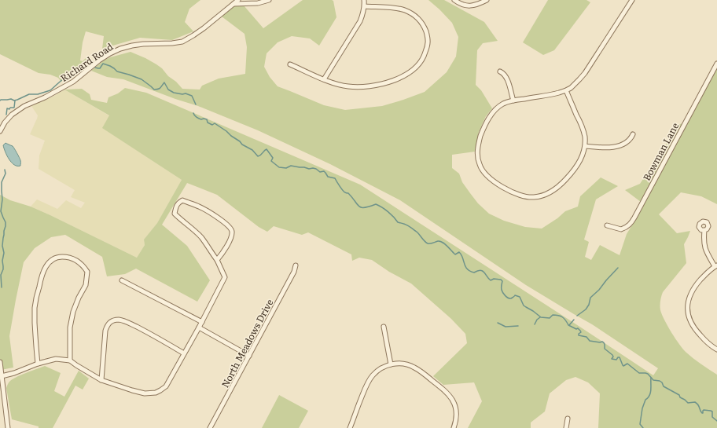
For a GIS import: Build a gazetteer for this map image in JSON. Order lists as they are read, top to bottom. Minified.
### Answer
{"streets":{"street":["Richard Road","Bowman Lane","North Meadows Drive"]}}
